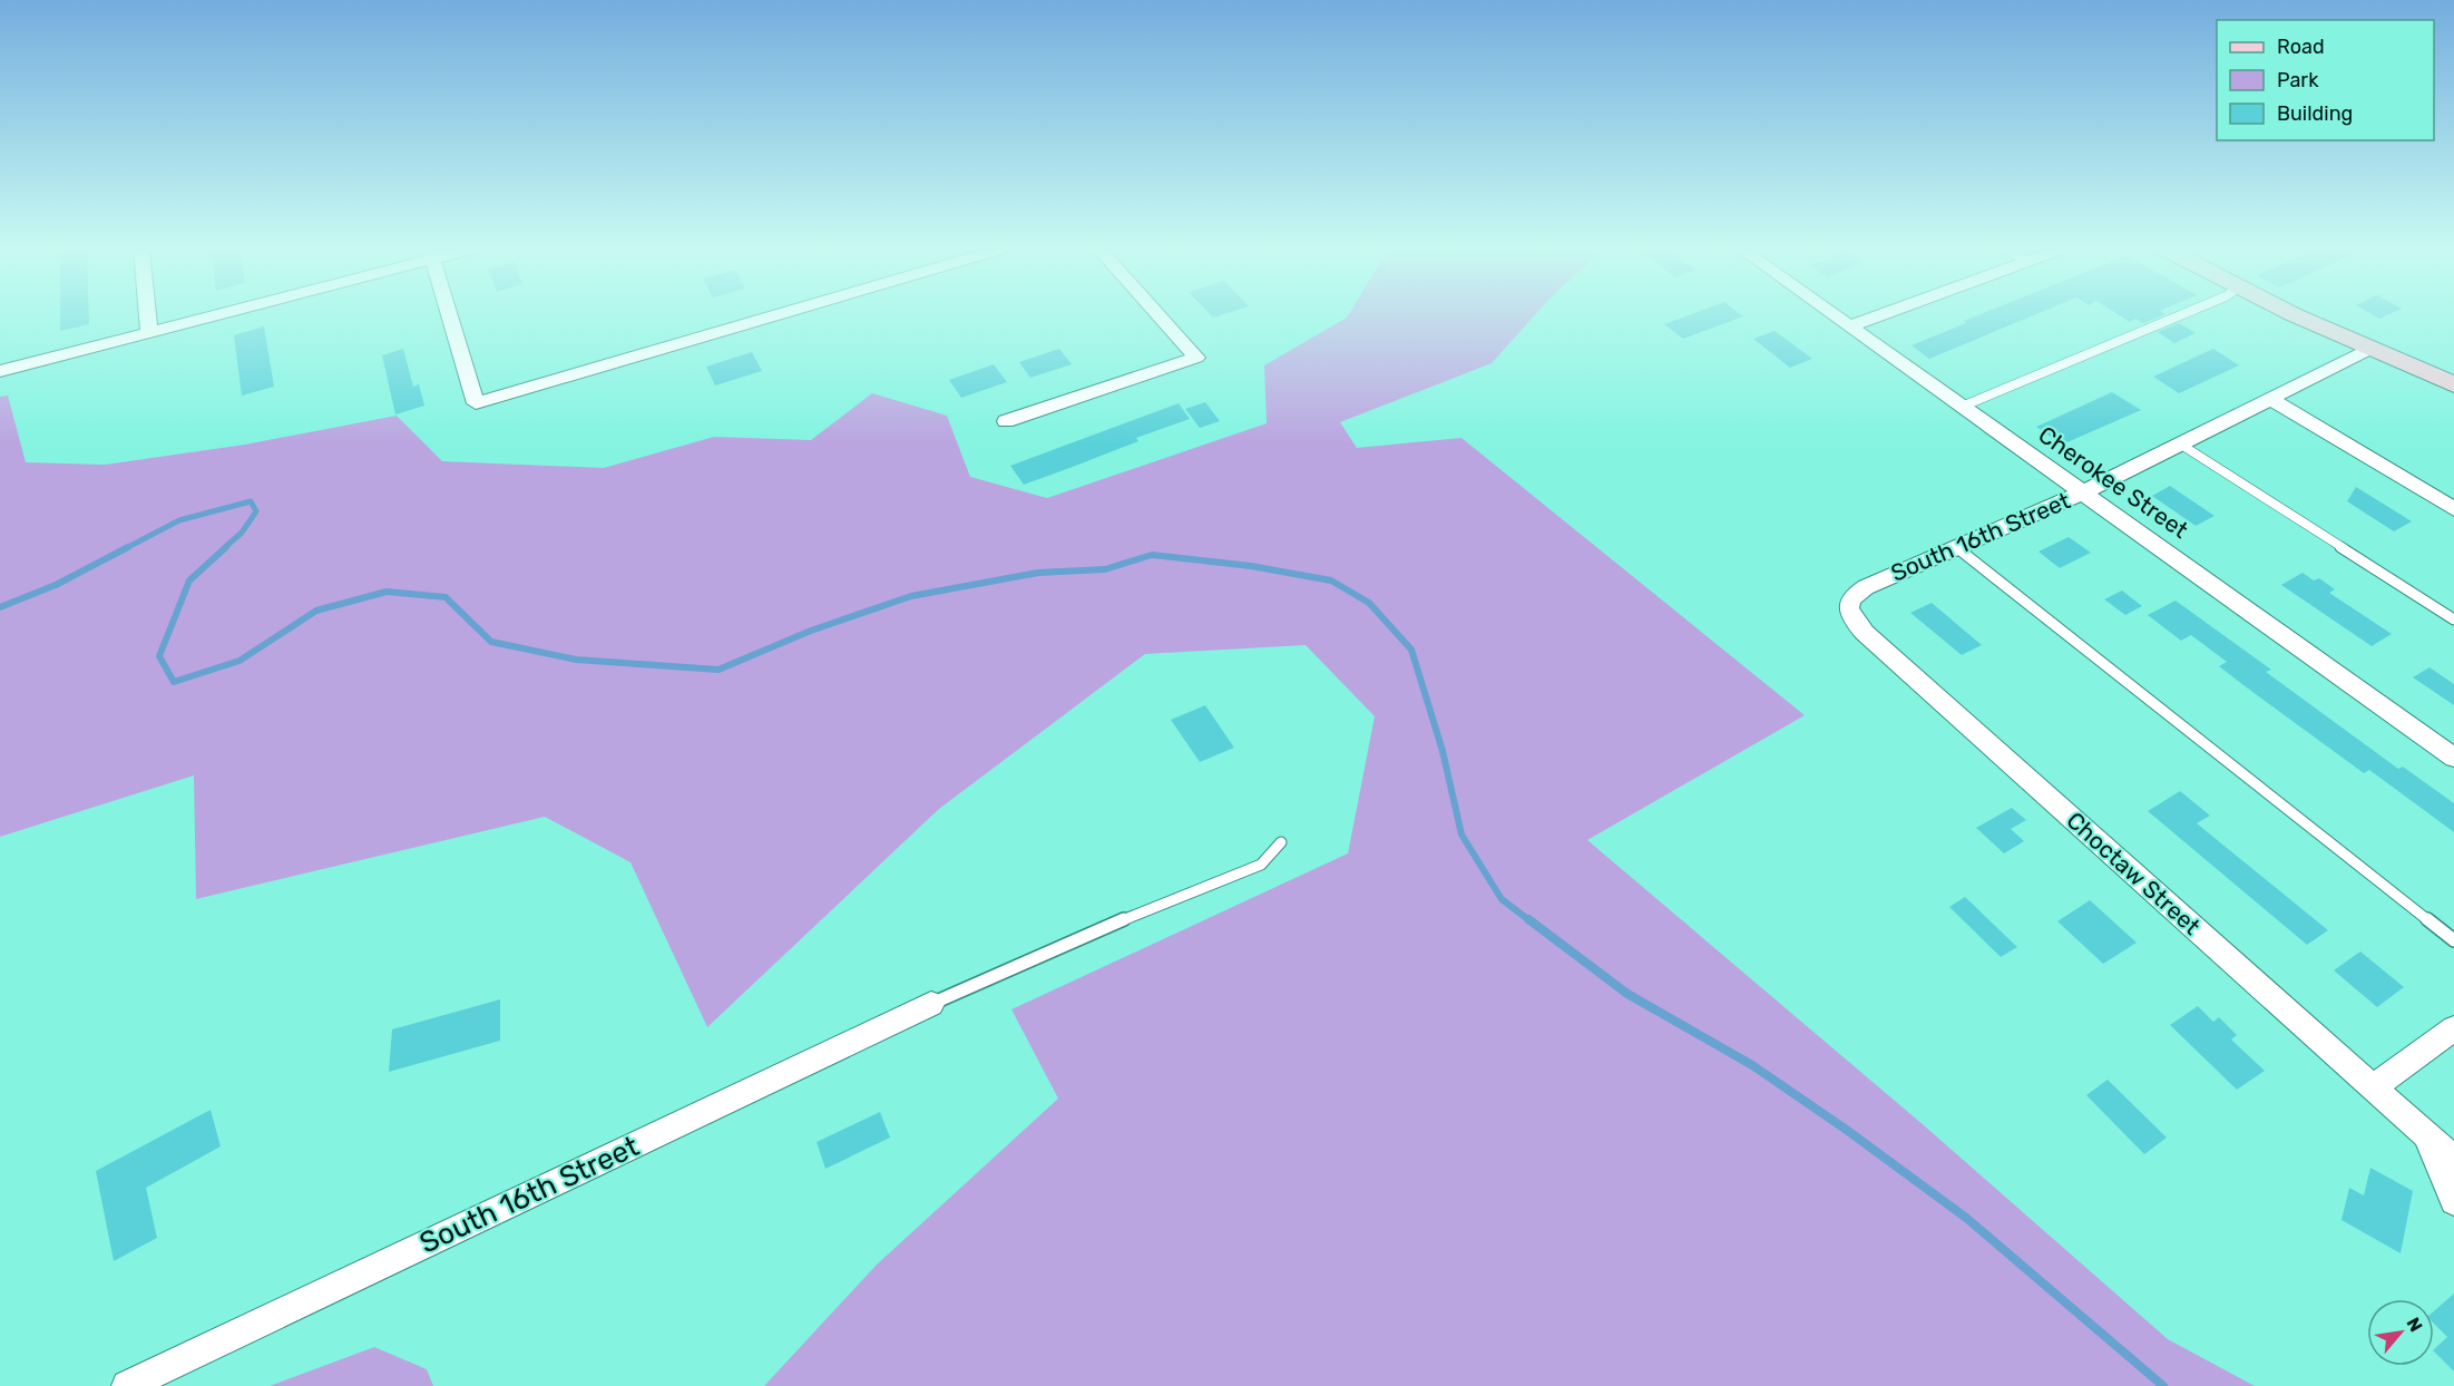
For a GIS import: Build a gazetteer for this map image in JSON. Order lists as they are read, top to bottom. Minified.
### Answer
{"streets":{"street":["Cherokee Street","South 16th Street","Choctaw Street"]},"crossings":[["Cherokee Street","South 16th Street"],["South 16th Street","Choctaw Street"]],"legend":["Road","Park","Building"],"north":"top right"}
